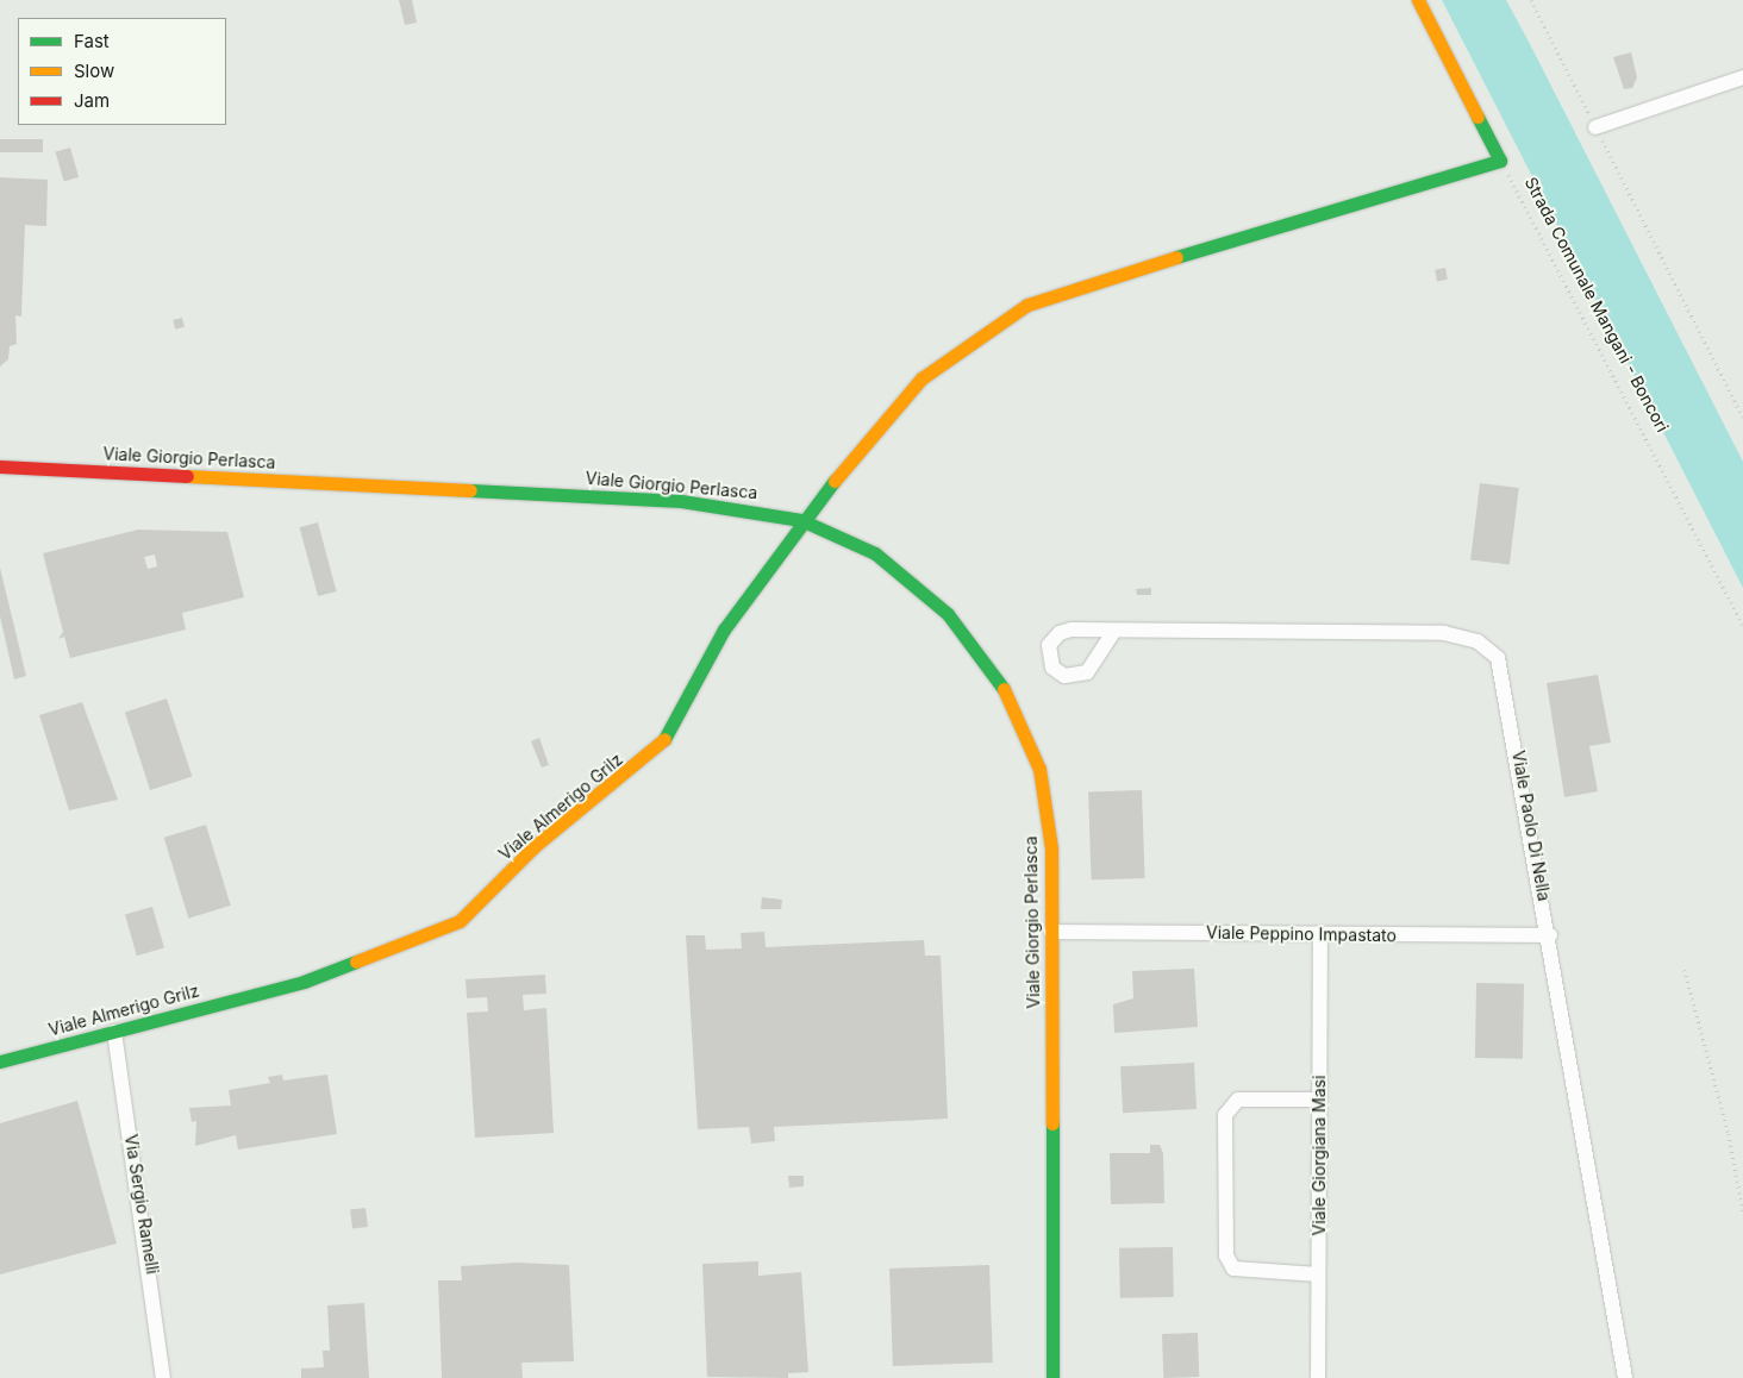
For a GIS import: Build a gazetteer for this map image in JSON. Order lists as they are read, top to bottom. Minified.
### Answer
{"streets":{"street":["Viale Giorgio Perlasca","Viale Almerigo Grilz","Viale Paolo Di Nella","Viale Peppino Impastato","Viale Giorgiana Masi","Via Sergio Ramelli"],"path":["Strada Comunale Mangani - Boncori"]},"crossings":[["Strada Comunale Mangani - Boncori","Viale Almerigo Grilz"],["Viale Giorgio Perlasca","Viale Almerigo Grilz"],["Viale Giorgio Perlasca","Viale Peppino Impastato"],["Viale Almerigo Grilz","Via Sergio Ramelli"],["Viale Paolo Di Nella","Viale Peppino Impastato"],["Viale Peppino Impastato","Viale Giorgiana Masi"]],"legend":["Fast","Slow","Jam"]}
